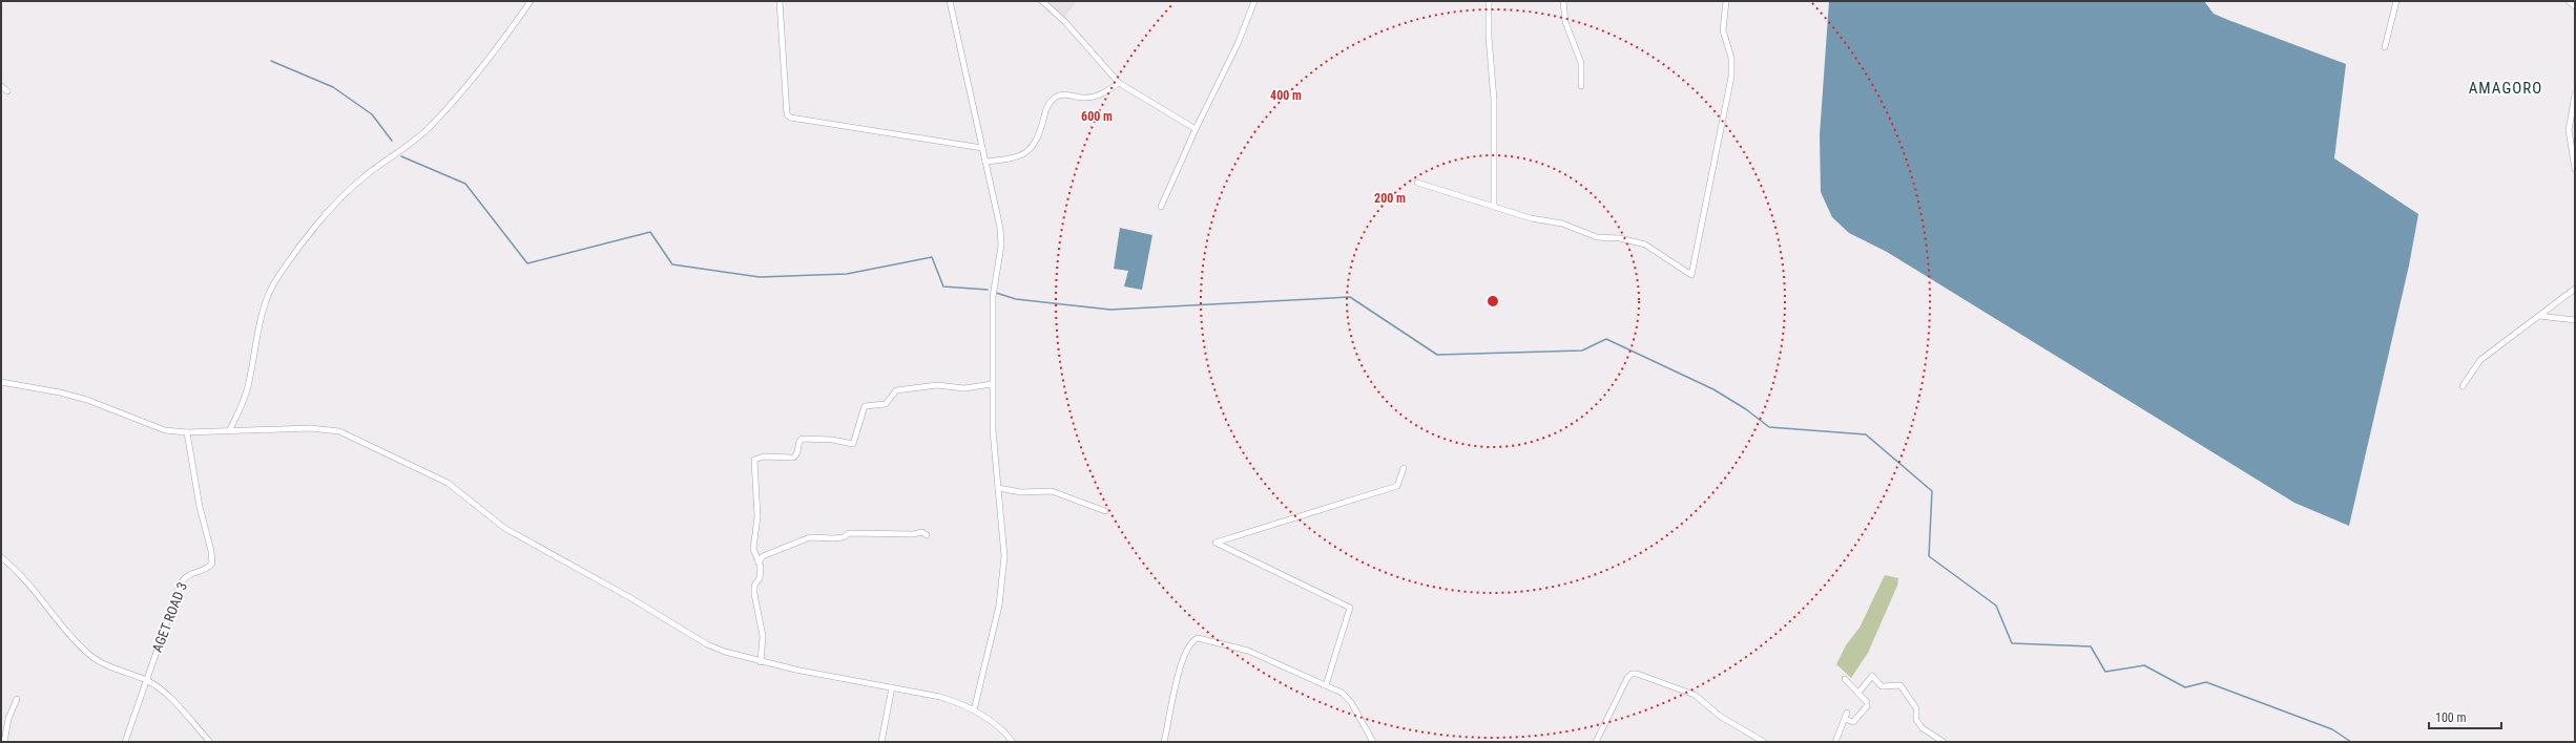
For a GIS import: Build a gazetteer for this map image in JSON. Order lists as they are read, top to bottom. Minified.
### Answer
{"streets":{"street":["AGET ROAD 3"]},"districts":["AMAGORO"],"scale_bar":"100 m","rings":["400 m","600 m","200 m"]}
